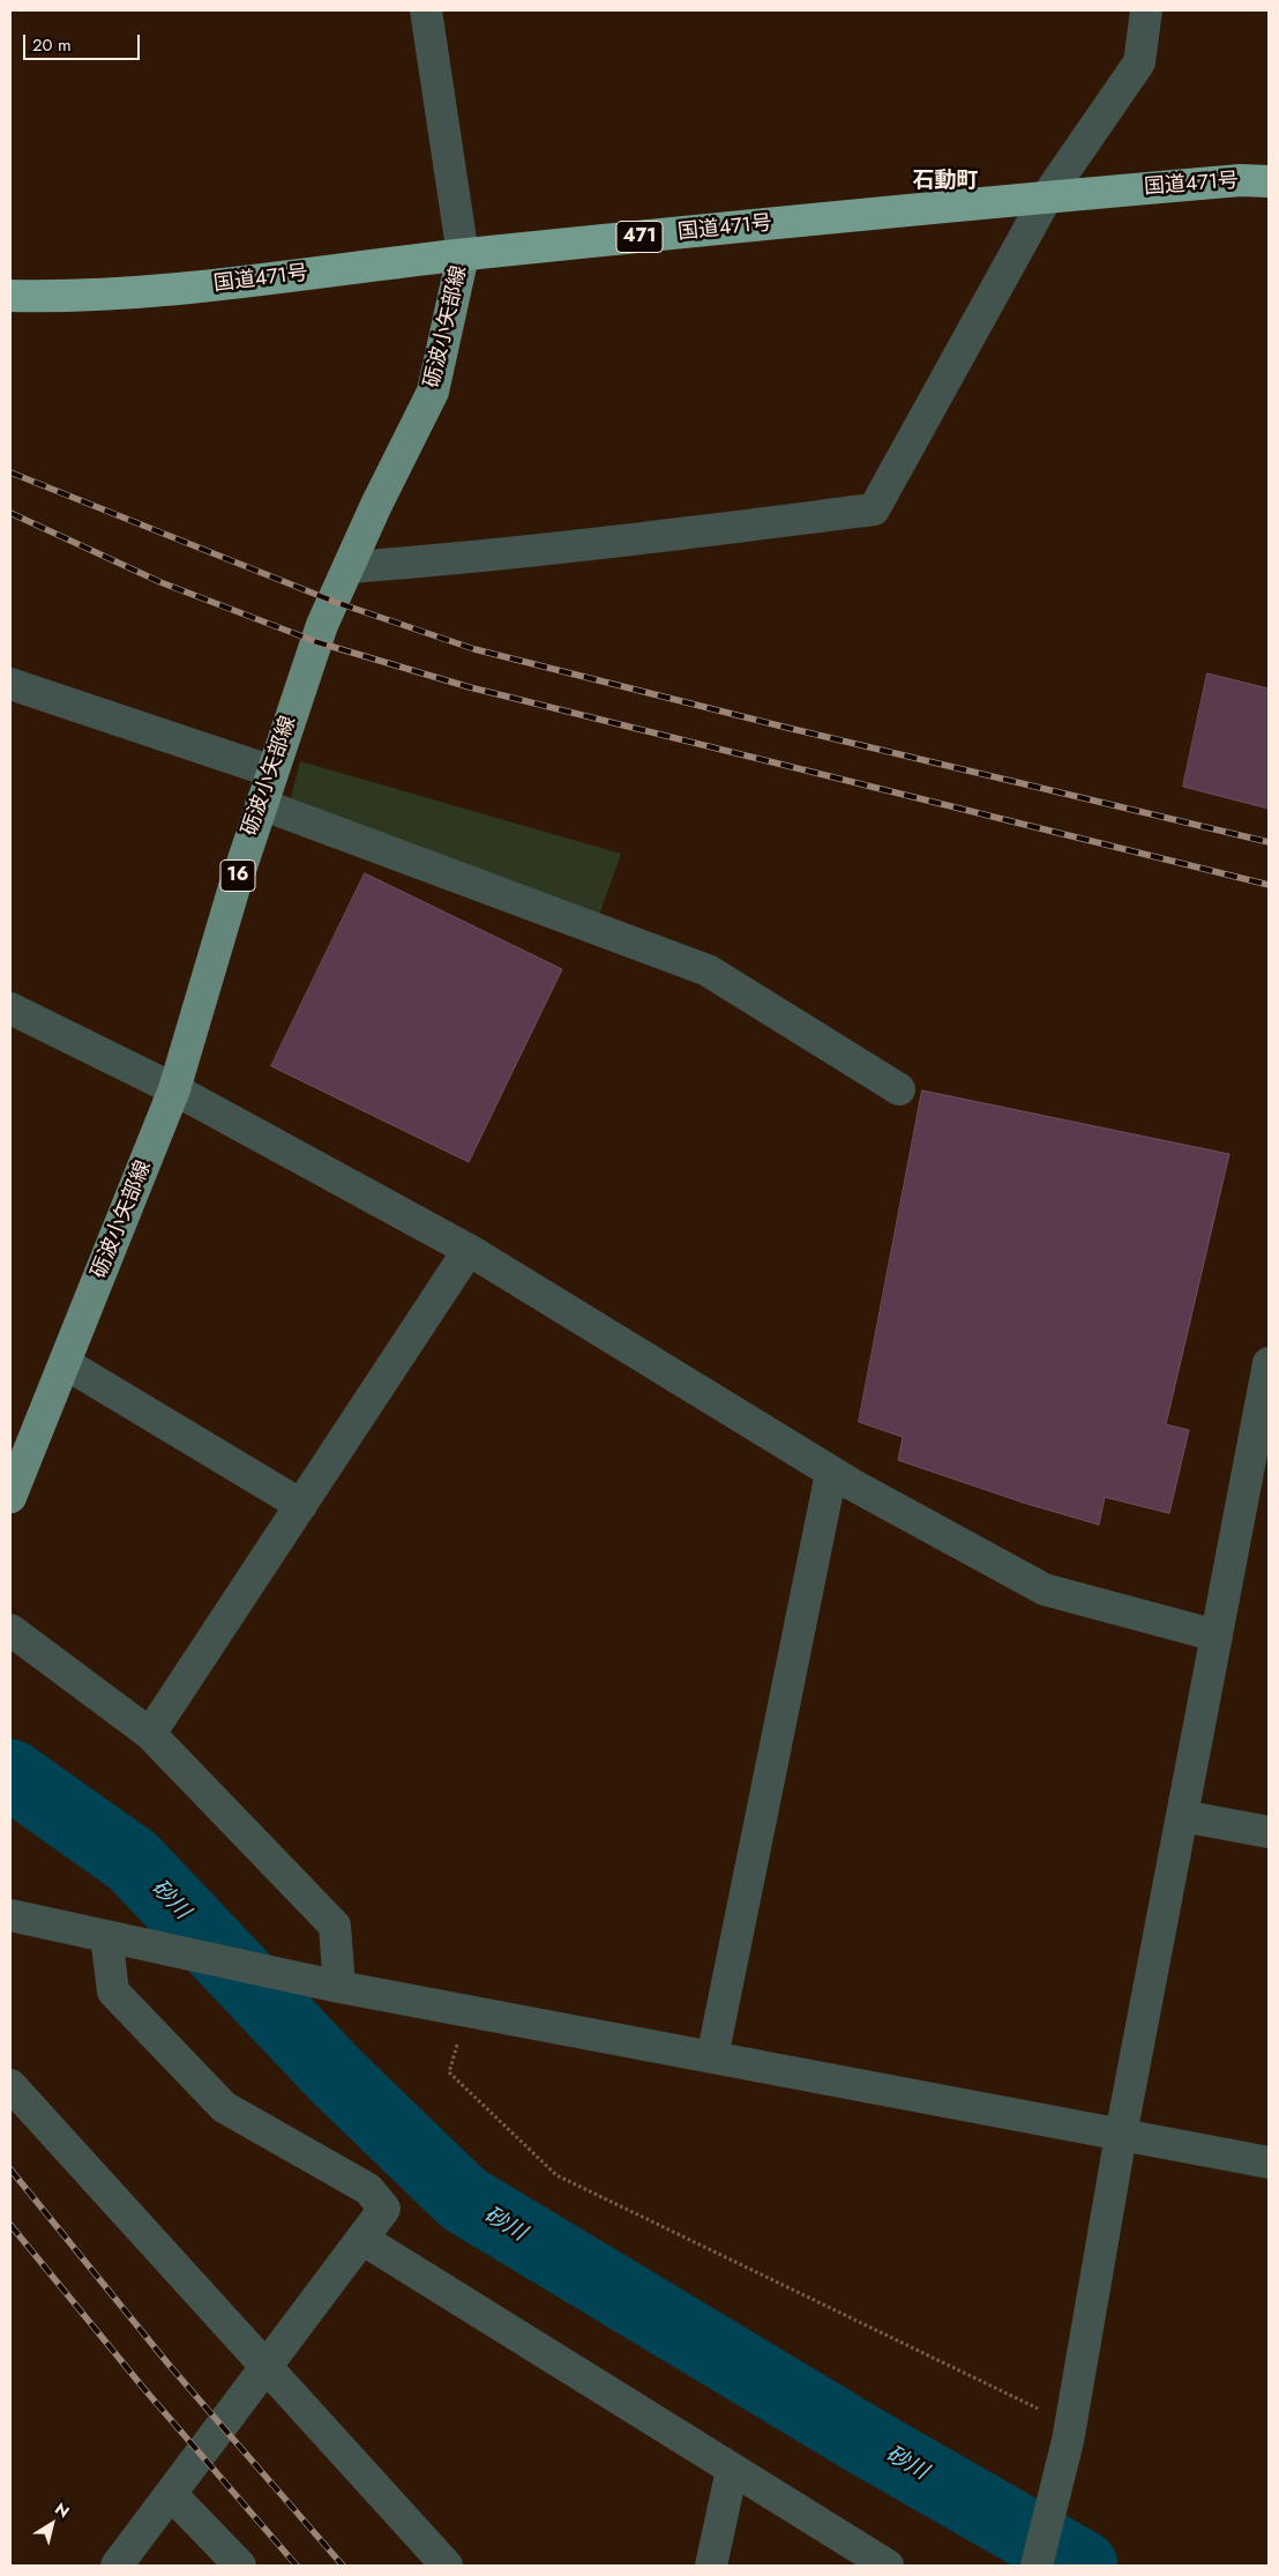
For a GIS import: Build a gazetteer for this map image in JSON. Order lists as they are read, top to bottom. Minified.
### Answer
{"streets":{"highway":["国道471号","471"],"main road":["砺波小矢部線","16"]},"crossings":[["国道471号","砺波小矢部線"]],"districts":["石動町"],"water":["砂川"],"scale_bar":"20 m","north":"top right"}
